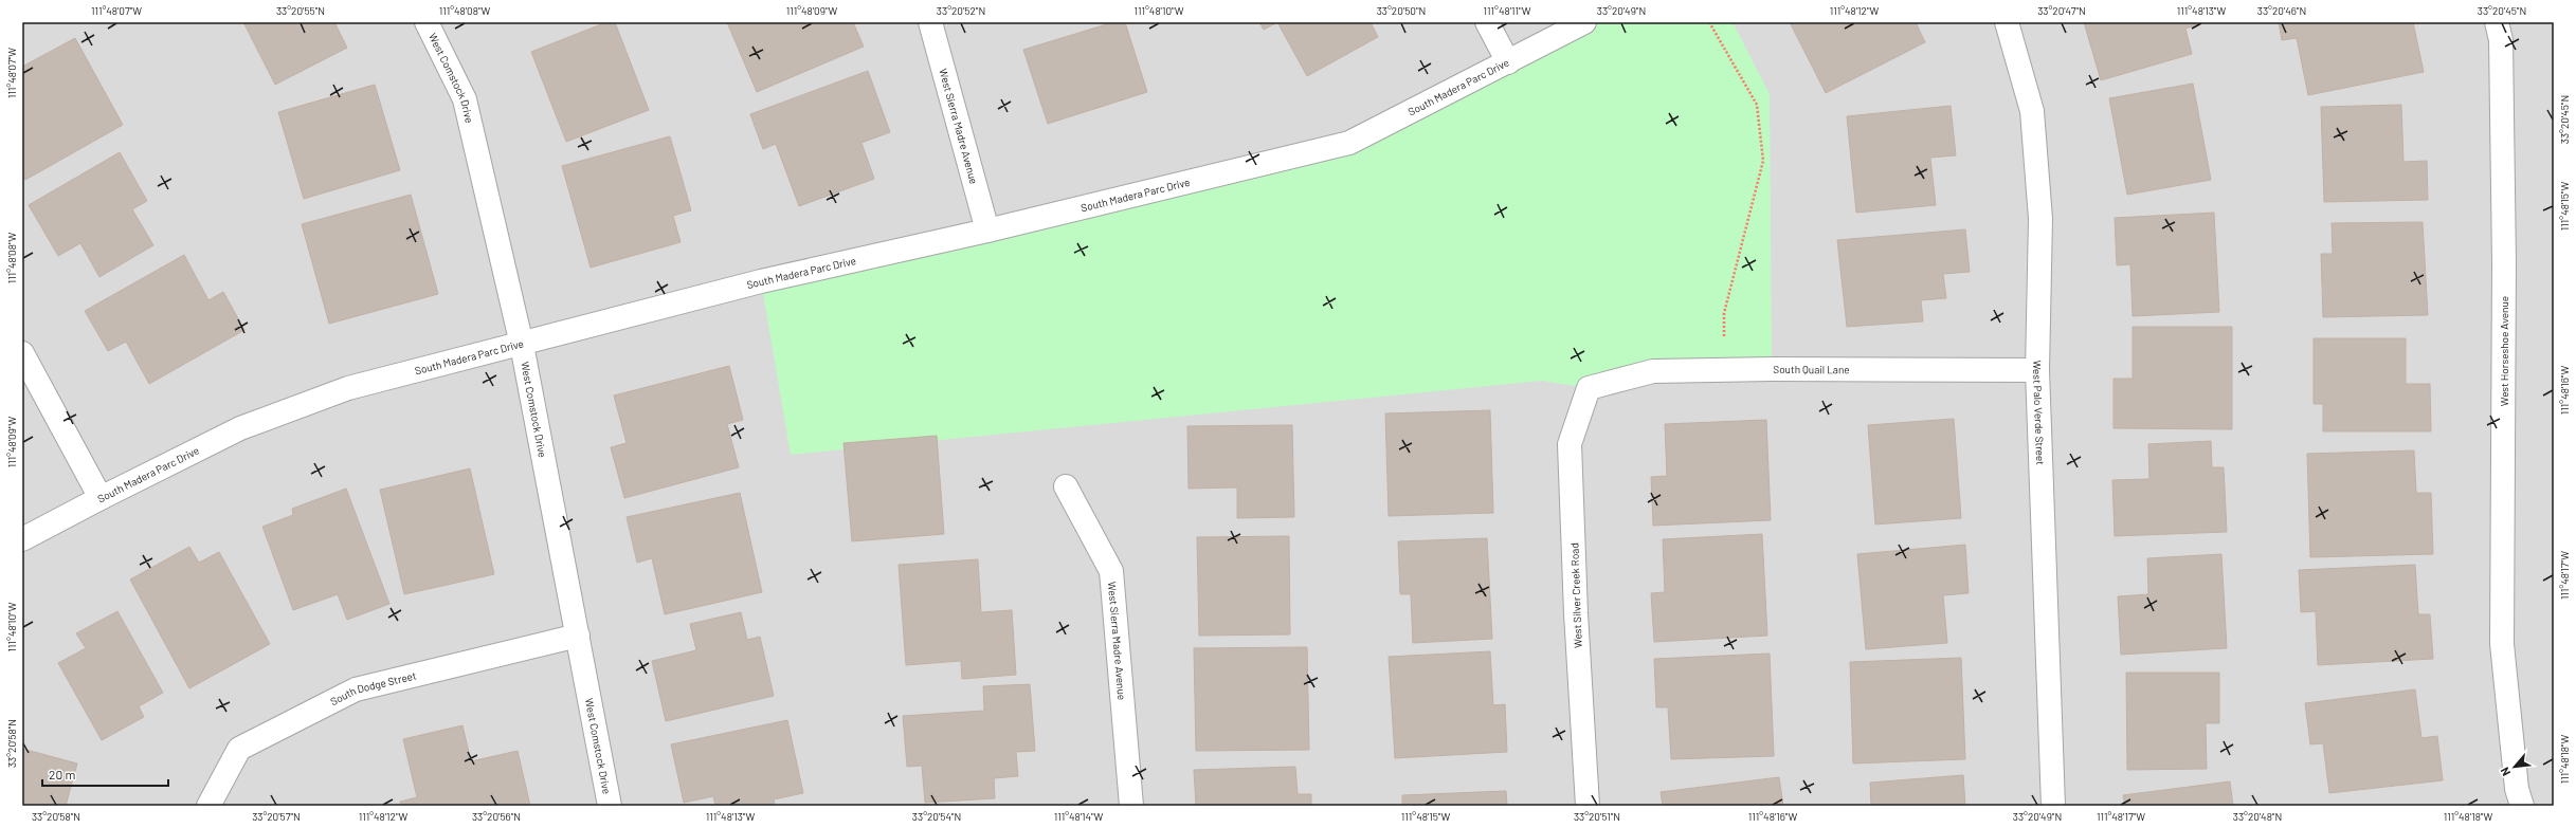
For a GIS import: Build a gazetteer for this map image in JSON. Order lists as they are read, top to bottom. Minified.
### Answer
{"streets":{"street":["West Comstock Drive","South Madera Parc Drive","West Sierra Madre Avenue","West Horseshoe Avenue","South Quail Lane","West Palo Verde Street","West Silver Creek Road","South Dodge Street"]},"crossings":[["West Comstock Drive","South Madera Parc Drive"],["West Comstock Drive","South Dodge Street"],["South Madera Parc Drive","West Sierra Madre Avenue"],["South Quail Lane","West Palo Verde Street"],["South Quail Lane","West Silver Creek Road"]],"scale_bar":"20 m","north":"bottom left","coordinates":["111°48'07\"W","33°20'55\"N","111°48'08\"W","111°48'09\"W","33°20'52\"N","111°48'10\"W","33°20'50\"N","111°48'11\"W","33°20'49\"N","111°48'12\"W","33°20'47\"N","111°48'13\"W","33°20'46\"N","33°20'45\"N","111°48'15\"W","111°48'16\"W","111°48'17\"W","33°20'58\"N","111°48'18\"W","33°20'57\"N","33°20'56\"N","33°20'54\"N","111°48'14\"W","33°20'51\"N","33°20'48\"N"]}
